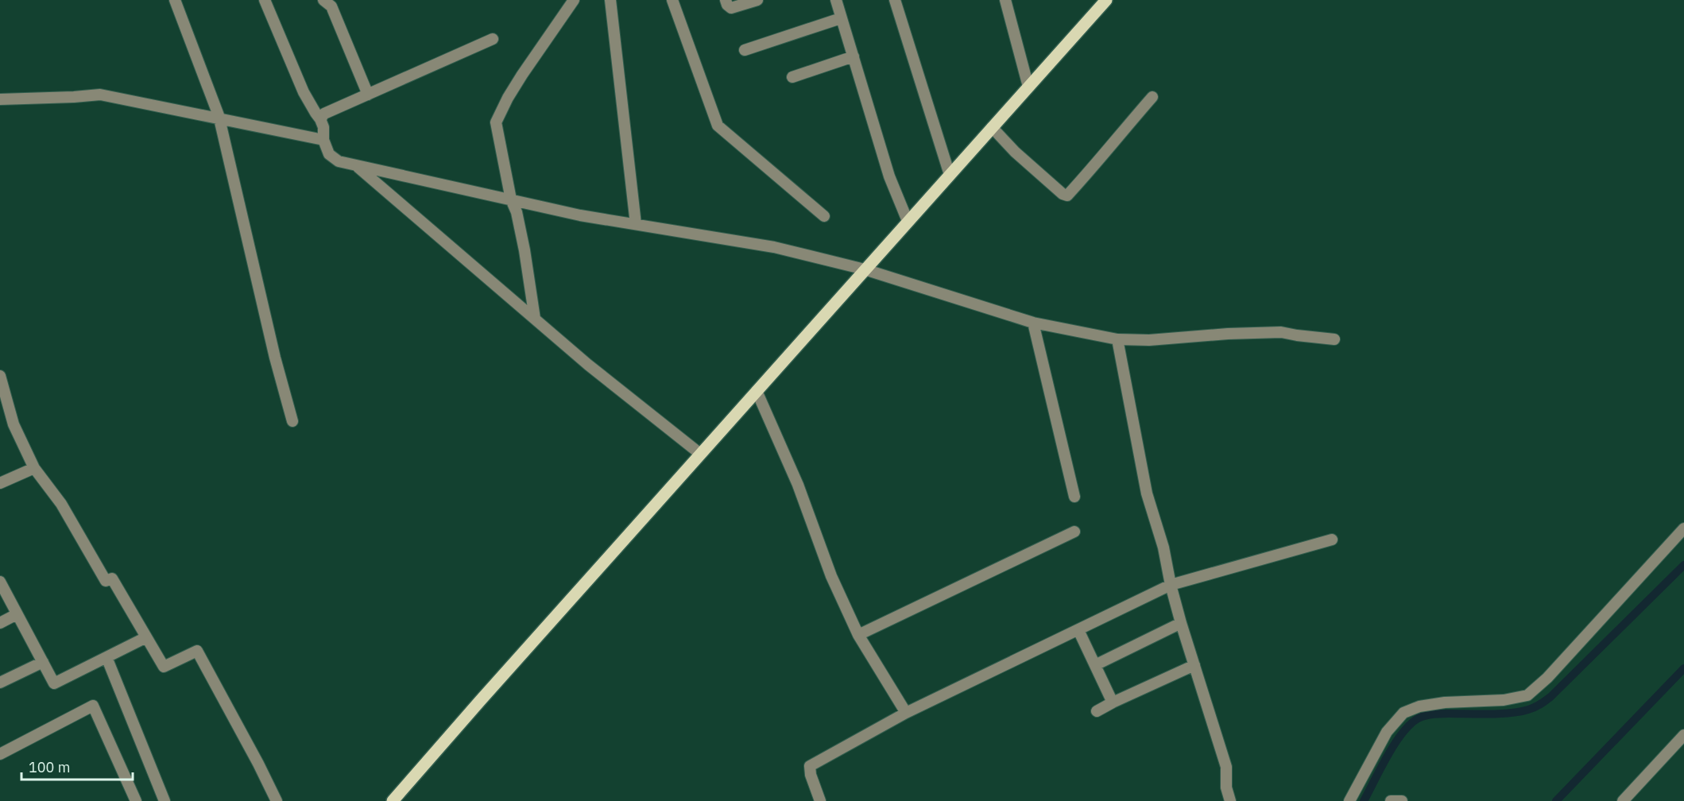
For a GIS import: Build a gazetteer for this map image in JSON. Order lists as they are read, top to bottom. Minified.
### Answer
{"scale_bar":"100 m"}
